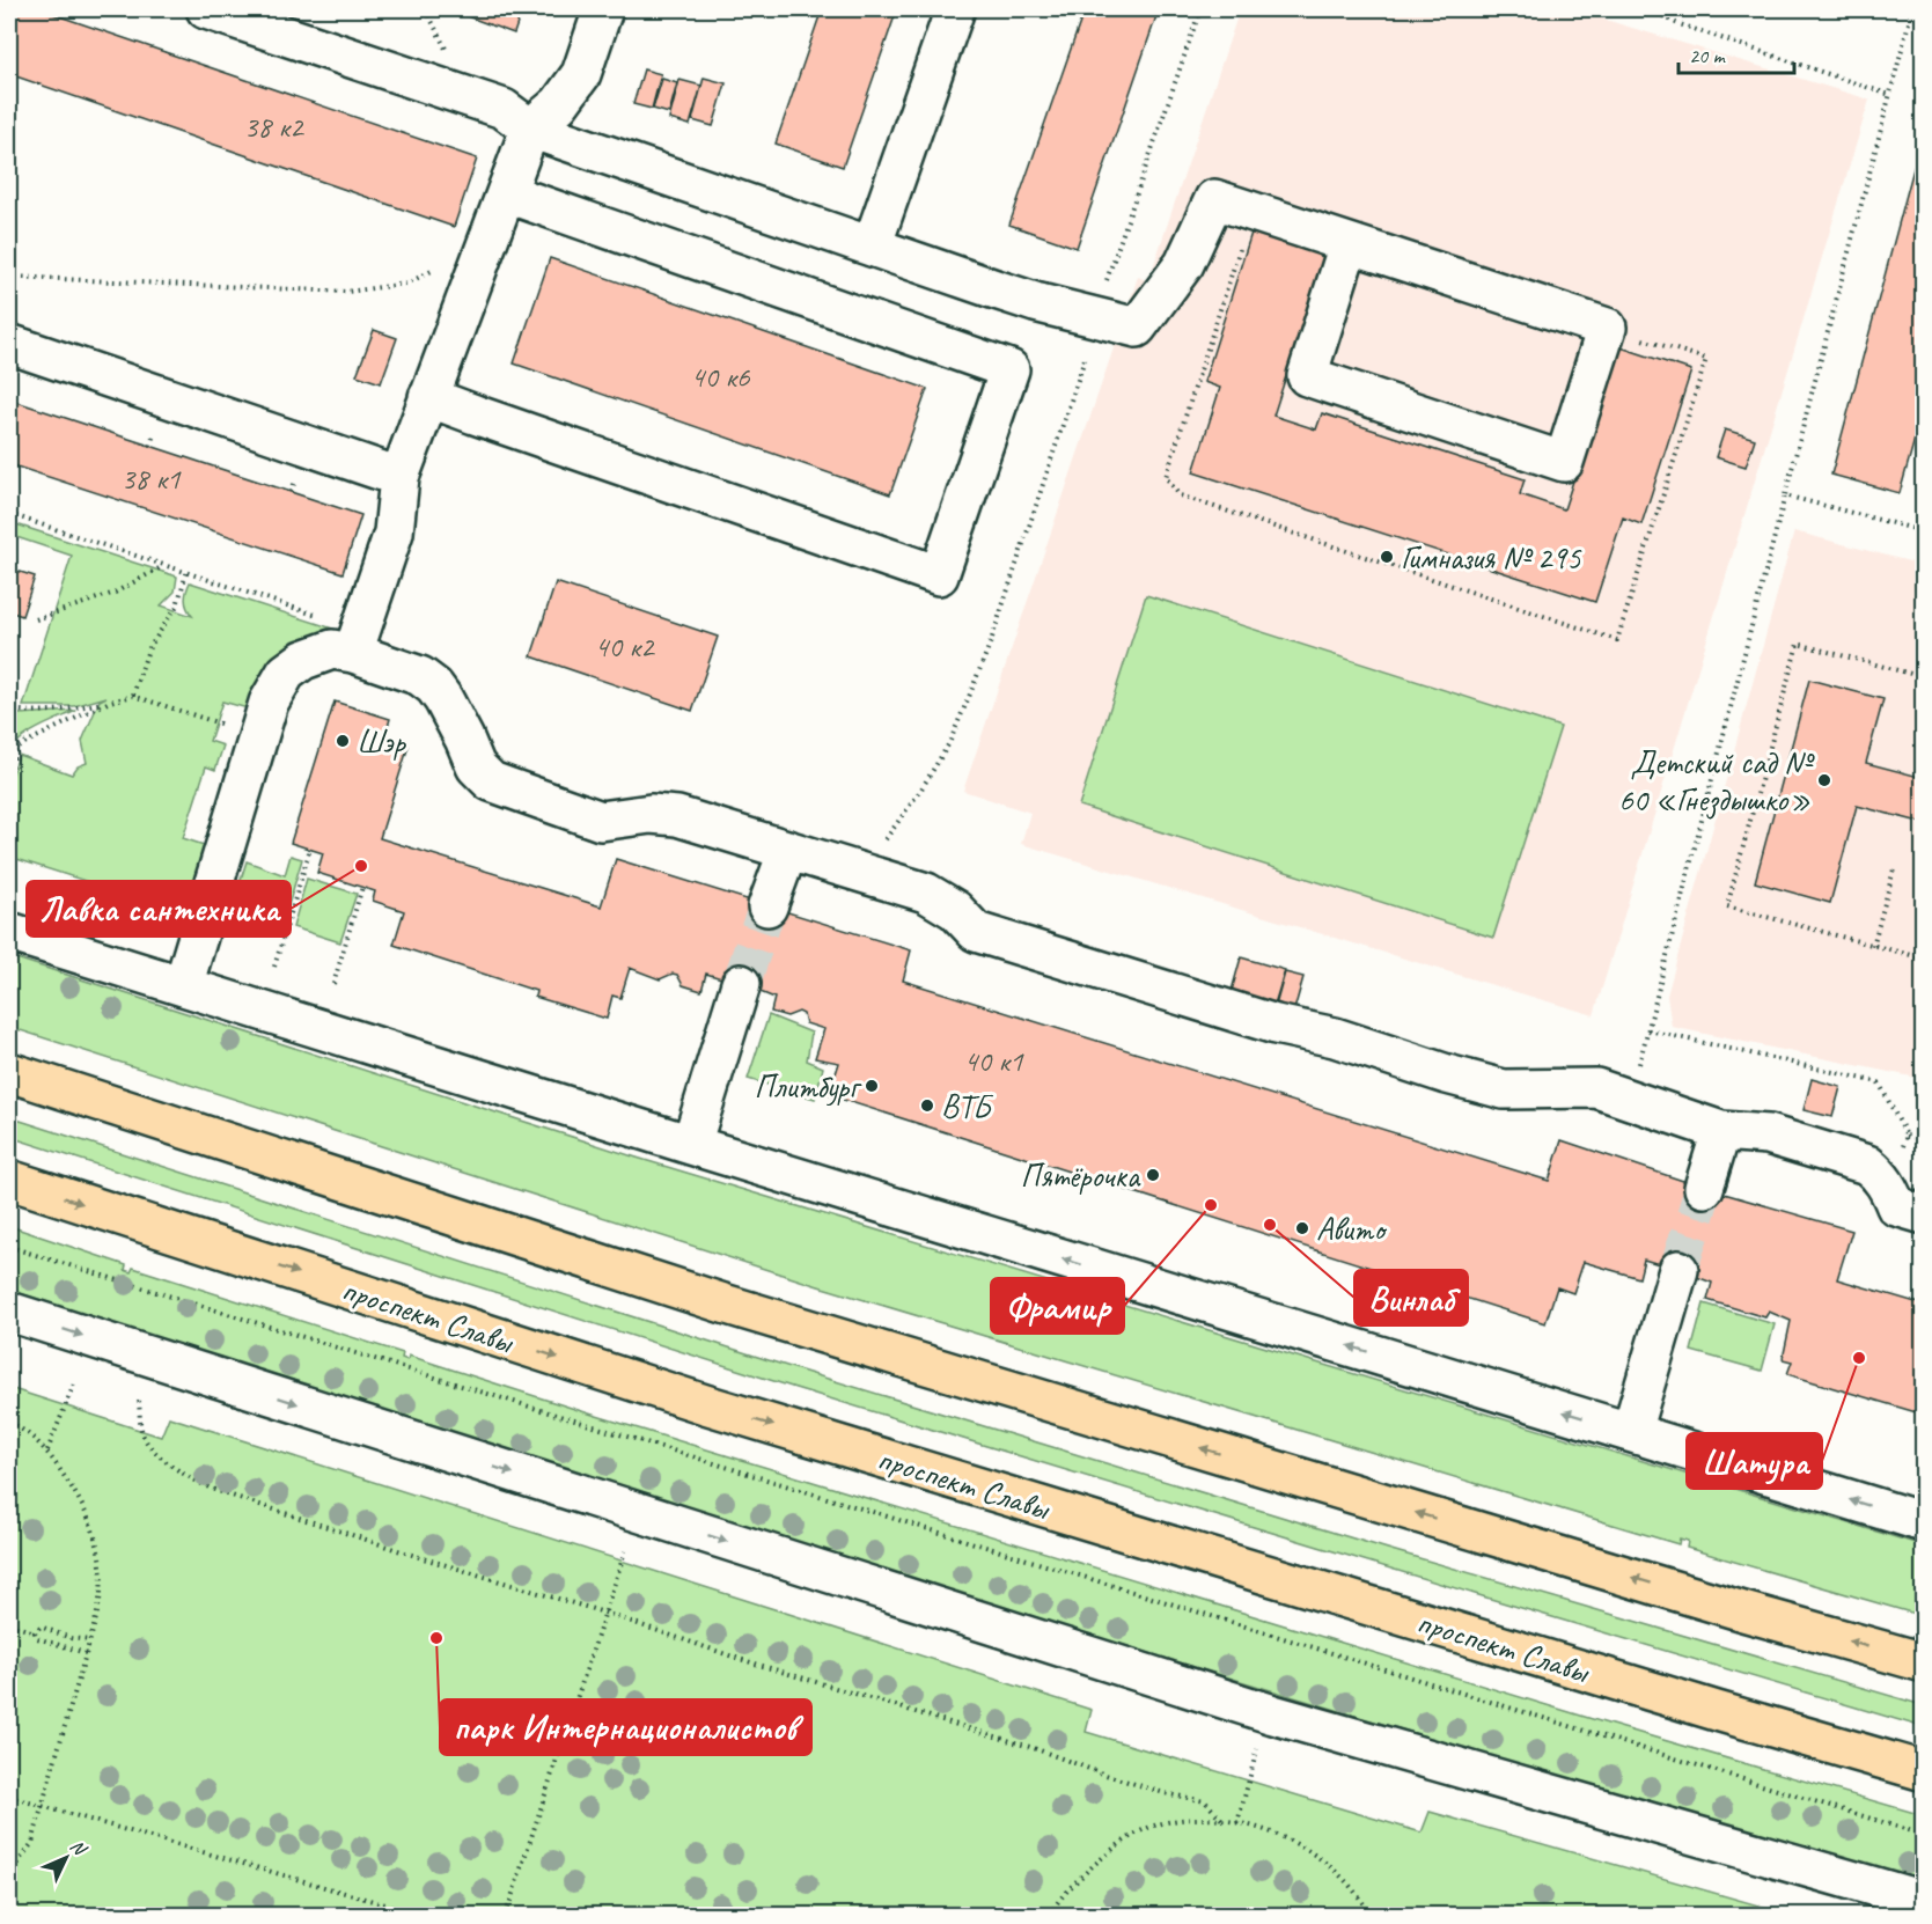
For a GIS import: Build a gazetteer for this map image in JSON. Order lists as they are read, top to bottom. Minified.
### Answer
{"streets":{"main road":["проспект Славы"]},"places":["Гимназия № 295","Шэр","Детский сад № 60 «Гнездышко»","Лавка сантехника","Плитбург","ВТБ","Пятёрочка","Фрамир","Винлаб","Авито","Шатура","парк Интернационалистов"],"house_numbers":["38 к2","40 к6","38 к1","40 к2","40 к1"],"scale_bar":"20 m","north":"top right"}
